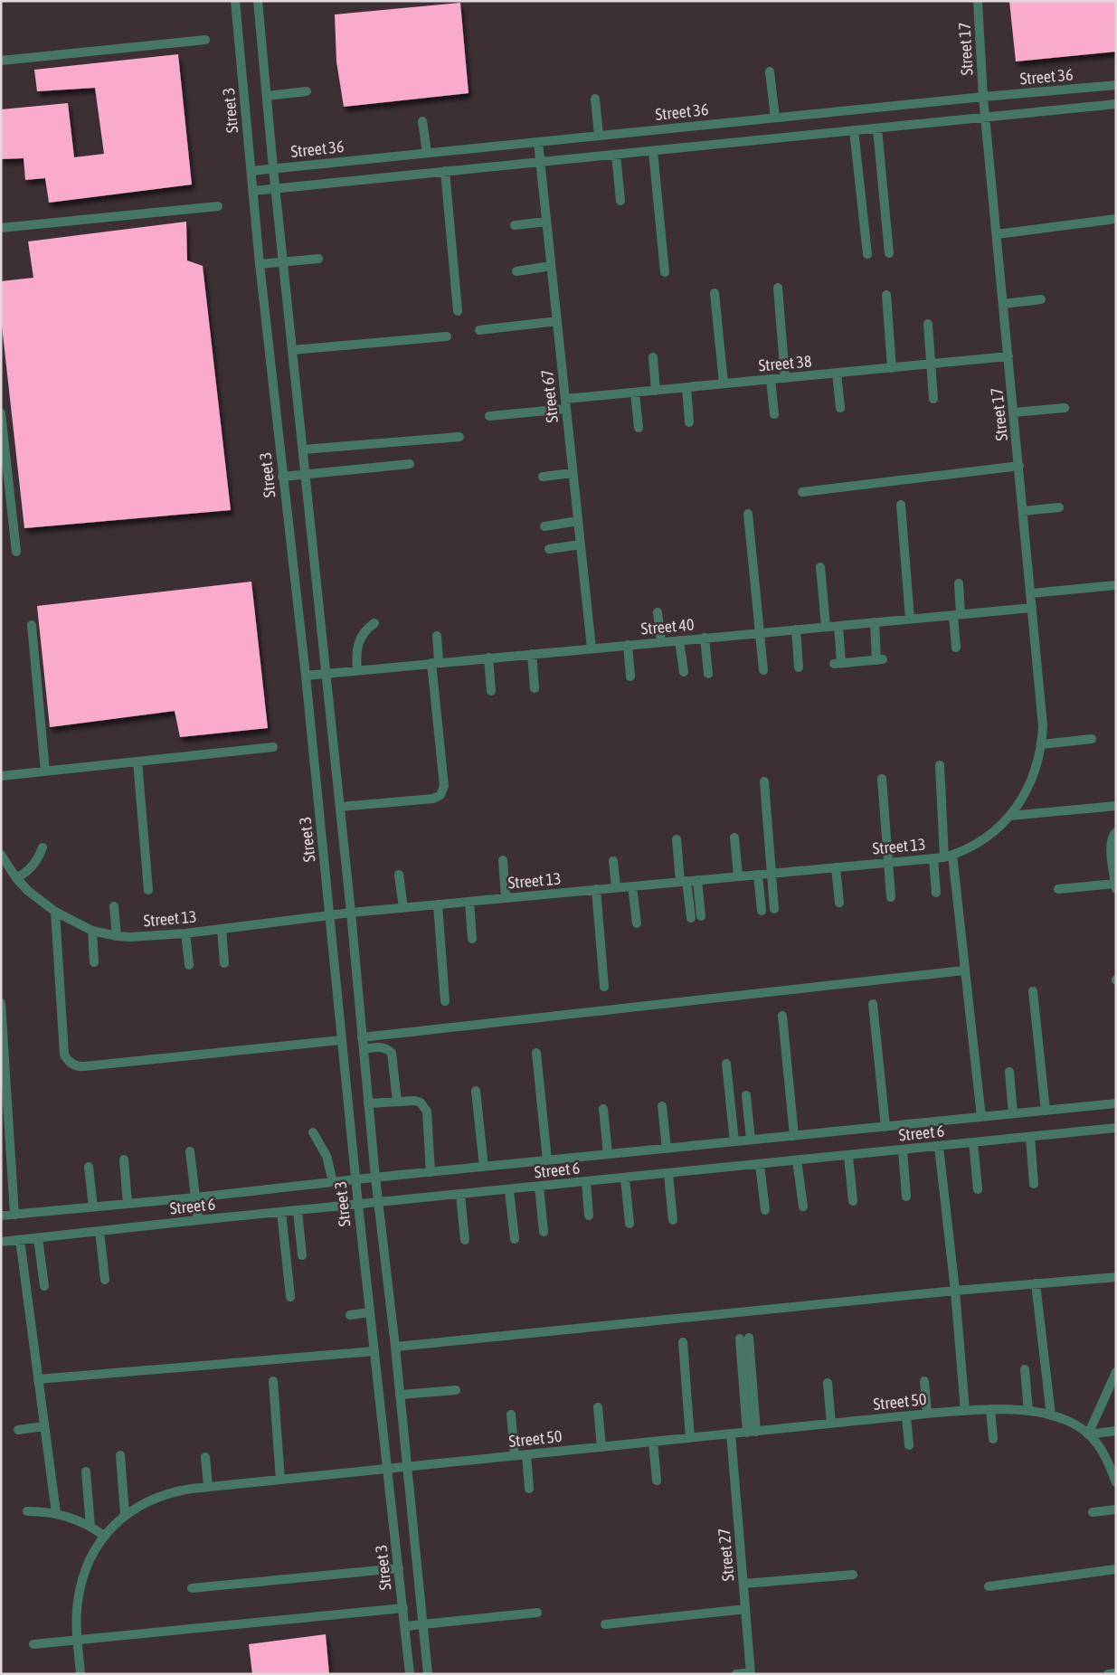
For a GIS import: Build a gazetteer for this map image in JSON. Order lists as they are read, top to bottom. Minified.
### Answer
{"streets":{"street":["Street 17","Street 36","Street 3","Street 38","Street 67","Street 40","Street 13","Street 6","Street 50","Street 27"]},"crossings":[["Street 17","Street 36"],["Street 17","Street 38"],["Street 17","Street 40"],["Street 17","Street 13"],["Street 36","Street 3"],["Street 36","Street 67"],["Street 3","Street 40"],["Street 3","Street 13"],["Street 3","Street 6"],["Street 3","Street 50"],["Street 38","Street 67"],["Street 67","Street 40"],["Street 50","Street 27"]]}
